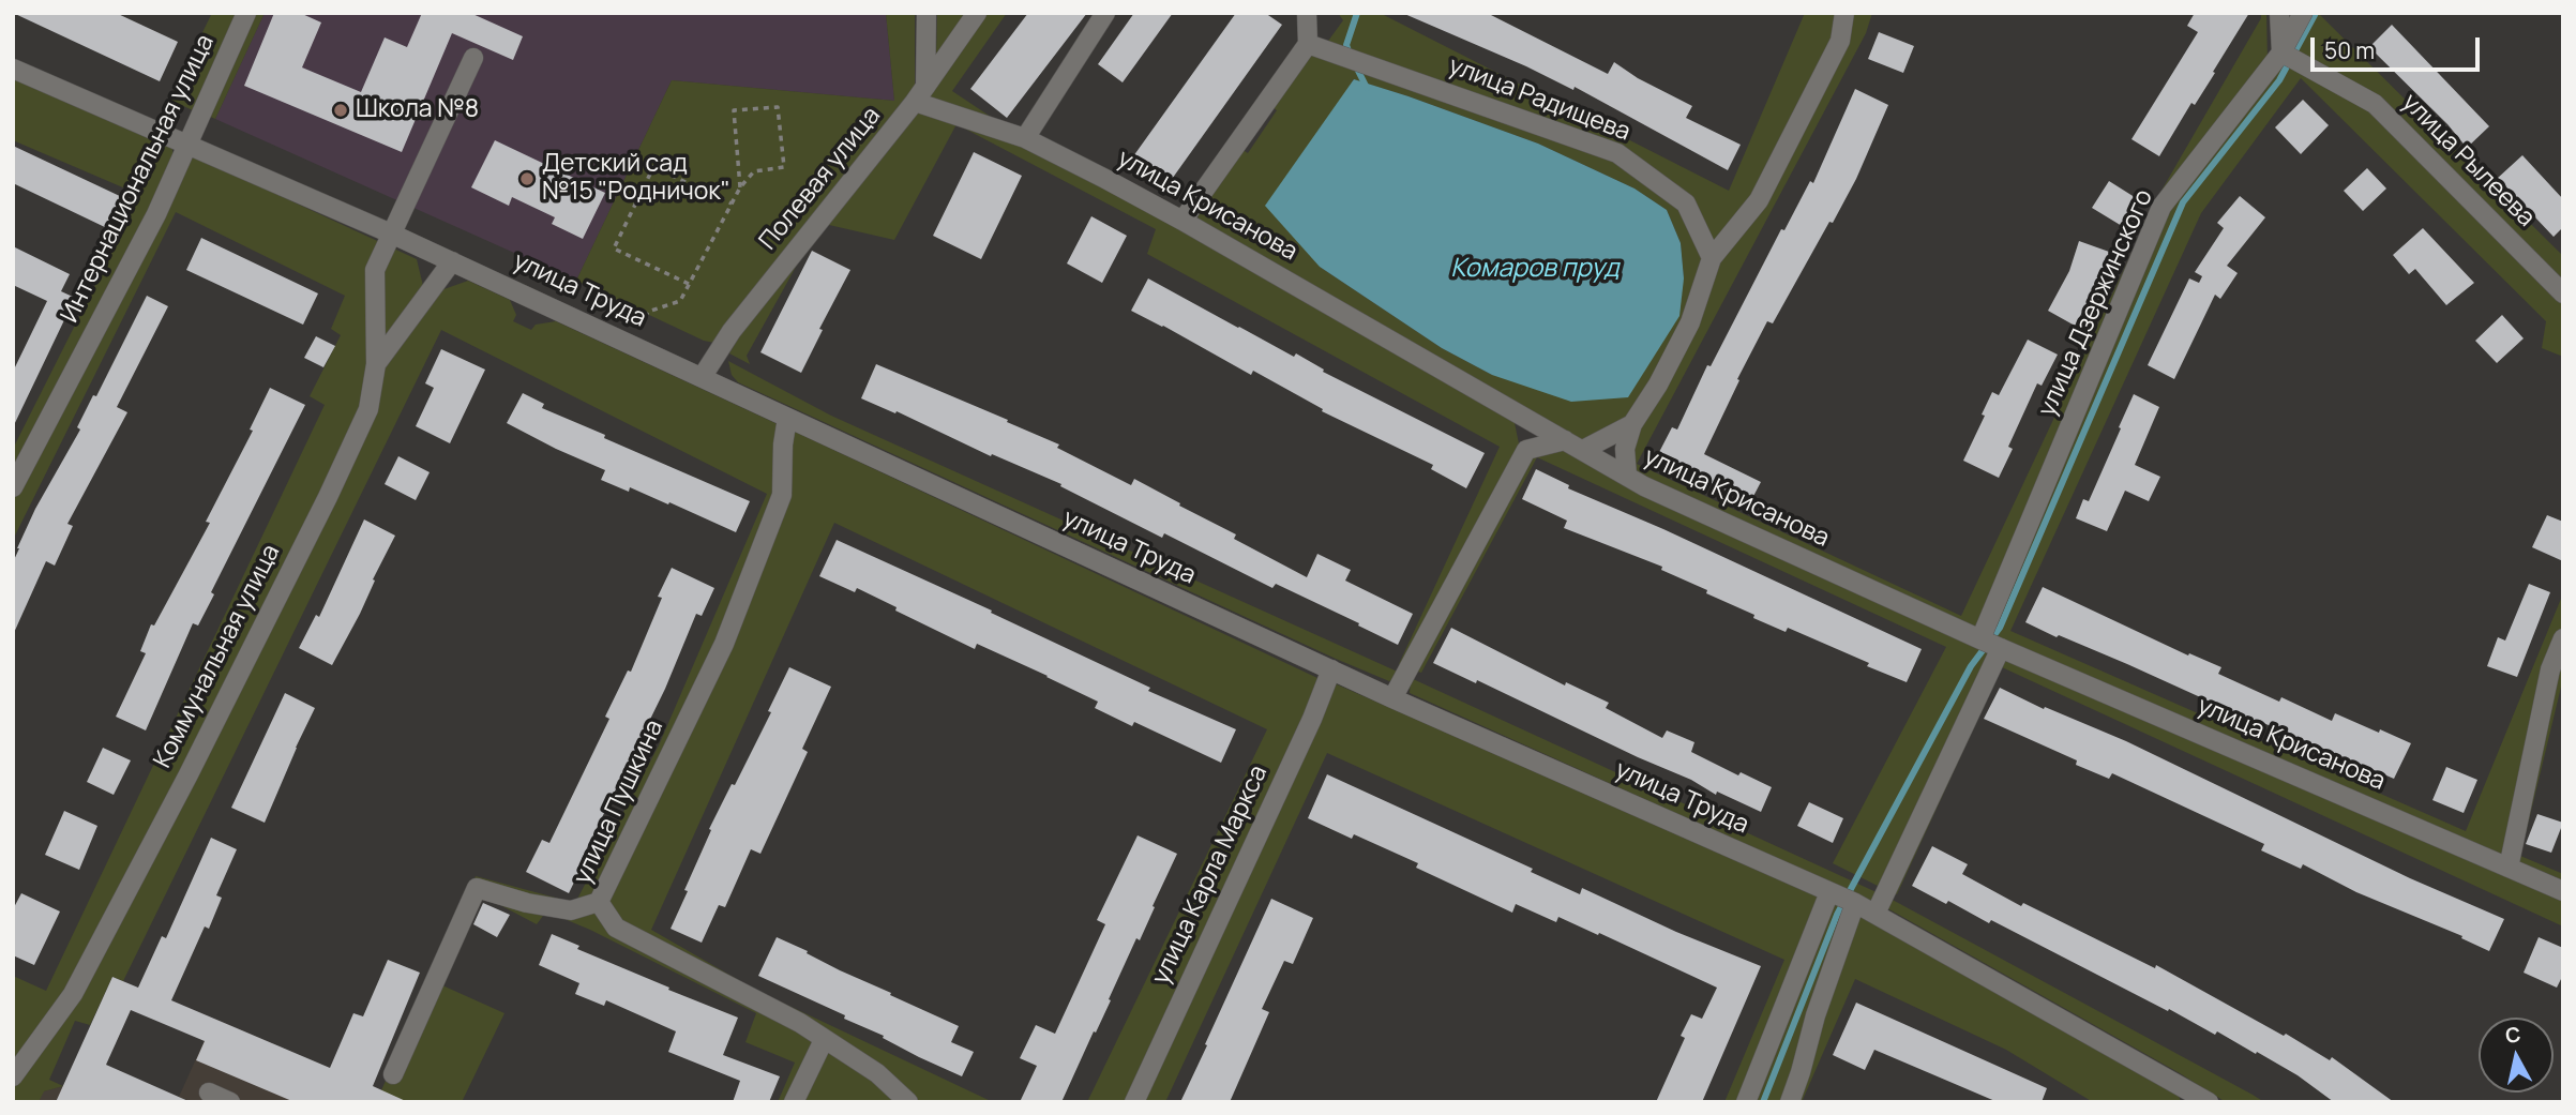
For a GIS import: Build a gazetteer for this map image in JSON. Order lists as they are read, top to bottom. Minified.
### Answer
{"streets":{"street":["улица Радищева","улица Рылеева","Интернациональная улица","Полевая улица","улица Крисанова","улица Труда","улица Дзержинского","Коммунальная улица","улица Пушкина","улица Карла Маркса"]},"crossings":[["улица Рылеева","улица Дзержинского"],["Интернациональная улица","улица Труда"],["Полевая улица","улица Крисанова"],["Полевая улица","улица Труда"],["улица Крисанова","улица Дзержинского"],["улица Труда","Коммунальная улица"],["улица Труда","улица Пушкина"],["улица Труда","улица Карла Маркса"]],"water":["Комаров пруд"],"places":["Школа №8","Детский сад №15 \"Родничок\""],"scale_bar":"50 m","north":"top"}
